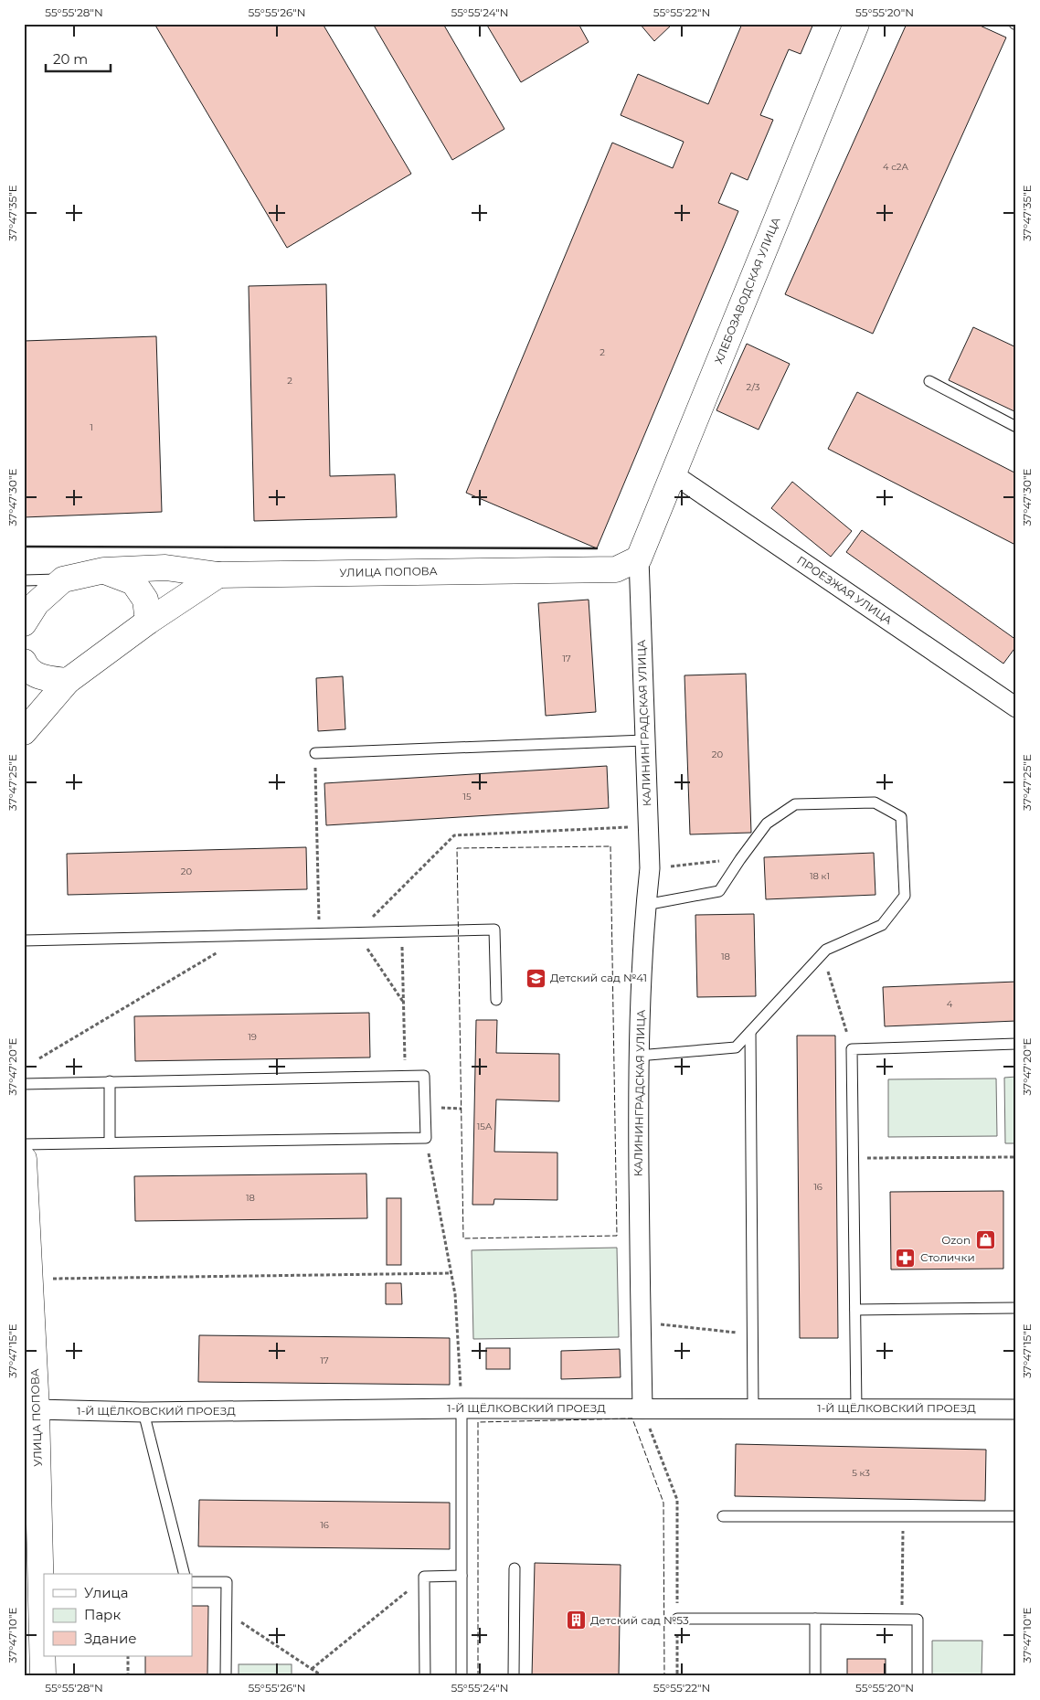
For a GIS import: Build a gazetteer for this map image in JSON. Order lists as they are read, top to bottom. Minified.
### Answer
{"streets":{"street":["ХЛЕБОЗАВОДСКАЯ УЛИЦА","УЛИЦА ПОПОВА","ПРОЕЗЖАЯ УЛИЦА","КАЛИНИНГРАДСКАЯ УЛИЦА","1-Й ЩЁЛКОВСКИЙ ПРОЕЗД"]},"crossings":[["ХЛЕБОЗАВОДСКАЯ УЛИЦА","УЛИЦА ПОПОВА"],["ХЛЕБОЗАВОДСКАЯ УЛИЦА","ПРОЕЗЖАЯ УЛИЦА"],["ХЛЕБОЗАВОДСКАЯ УЛИЦА","КАЛИНИНГРАДСКАЯ УЛИЦА"],["УЛИЦА ПОПОВА","КАЛИНИНГРАДСКАЯ УЛИЦА"],["УЛИЦА ПОПОВА","1-Й ЩЁЛКОВСКИЙ ПРОЕЗД"],["КАЛИНИНГРАДСКАЯ УЛИЦА","1-Й ЩЁЛКОВСКИЙ ПРОЕЗД"]],"places":{"school or university":["Детский сад №41"],"shop":["Ozon"],"pharmacy":["Столички"],"building":["Детский сад №53"]},"house_numbers":["4 с2А","2","2","2/3","1","17","20","15","20","18 к1","18","4","19","15А","16","18","17","5 к3","16"],"legend":["Улица","Парк","Здание"],"scale_bar":"20 m","coordinates":["55°55'28\"N","55°55'26\"N","55°55'24\"N","55°55'22\"N","55°55'20\"N","37°47'35\"E","37°47'30\"E","37°47'25\"E","37°47'20\"E","37°47'15\"E","37°47'10\"E"]}
